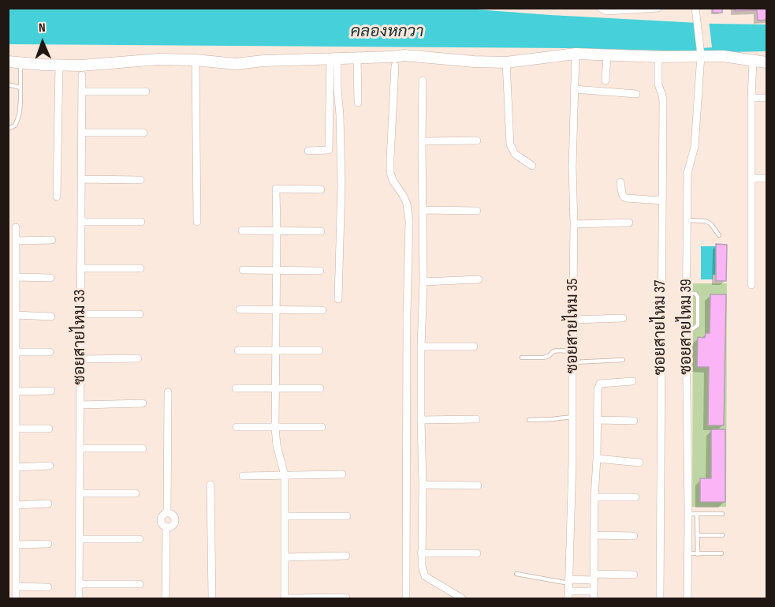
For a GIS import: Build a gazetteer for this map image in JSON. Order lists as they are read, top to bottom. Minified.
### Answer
{"streets":{"street":["ซอยสายไหม 35","ซอยสายไหม 39","ซอยสายไหม 37","ซอยสายไหม 33"]},"water":["คลองหกวา"],"north":"top"}
